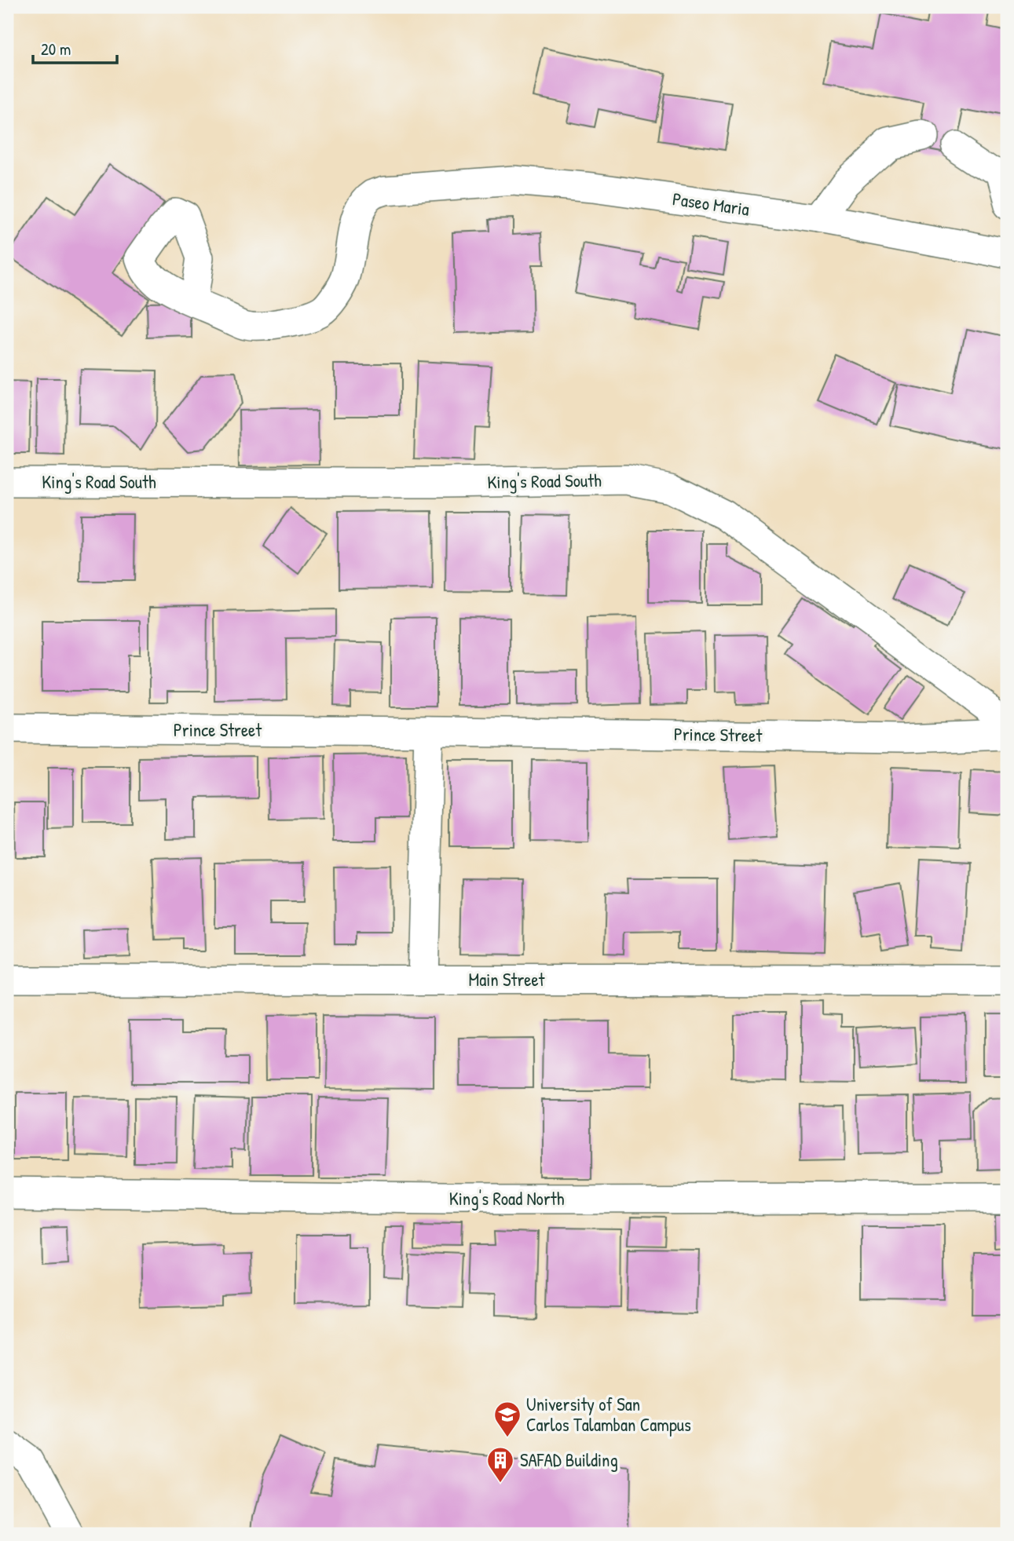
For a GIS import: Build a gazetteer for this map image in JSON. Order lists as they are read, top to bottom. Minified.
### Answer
{"streets":{"street":["Paseo Maria","King's Road South","Prince Street","Main Street","King's Road North"]},"places":{"school or university":["University of San Carlos Talamban Campus"],"building":["SAFAD Building"]},"scale_bar":"20 m"}
